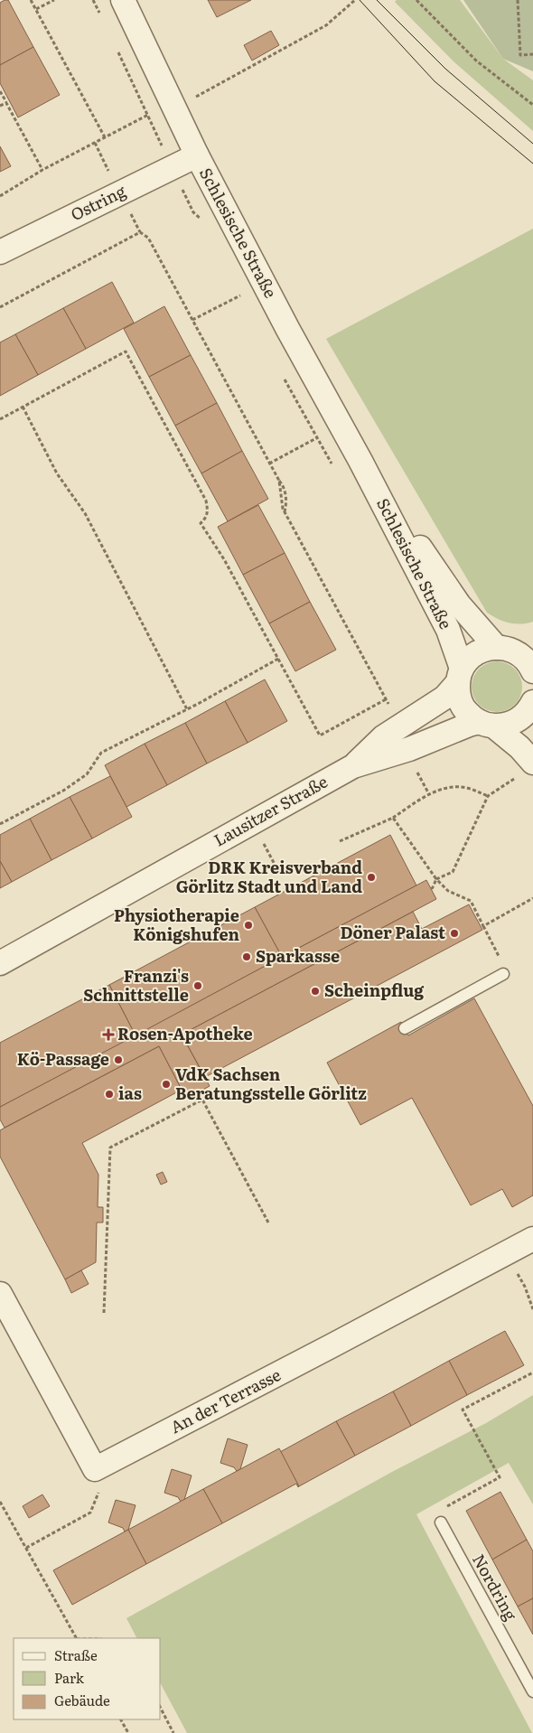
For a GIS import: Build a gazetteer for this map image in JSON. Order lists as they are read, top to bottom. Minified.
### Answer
{"streets":{"street":["Ostring","Schlesische Straße","Lausitzer Straße","An der Terrasse"],"lane":["Nordring"]},"crossings":[["Ostring","Schlesische Straße"],["Schlesische Straße","Lausitzer Straße"]],"places":{"other":["DRK Kreisverband Görlitz Stadt und Land","Physiotherapie Königshufen","Döner Palast","Sparkasse","Franzi's Schnittstelle","Scheinpflug","Kö-Passage","VdK Sachsen Beratungsstelle Görlitz","ias"],"health":["Rosen-Apotheke"]},"legend":["Straße","Park","Gebäude"]}
